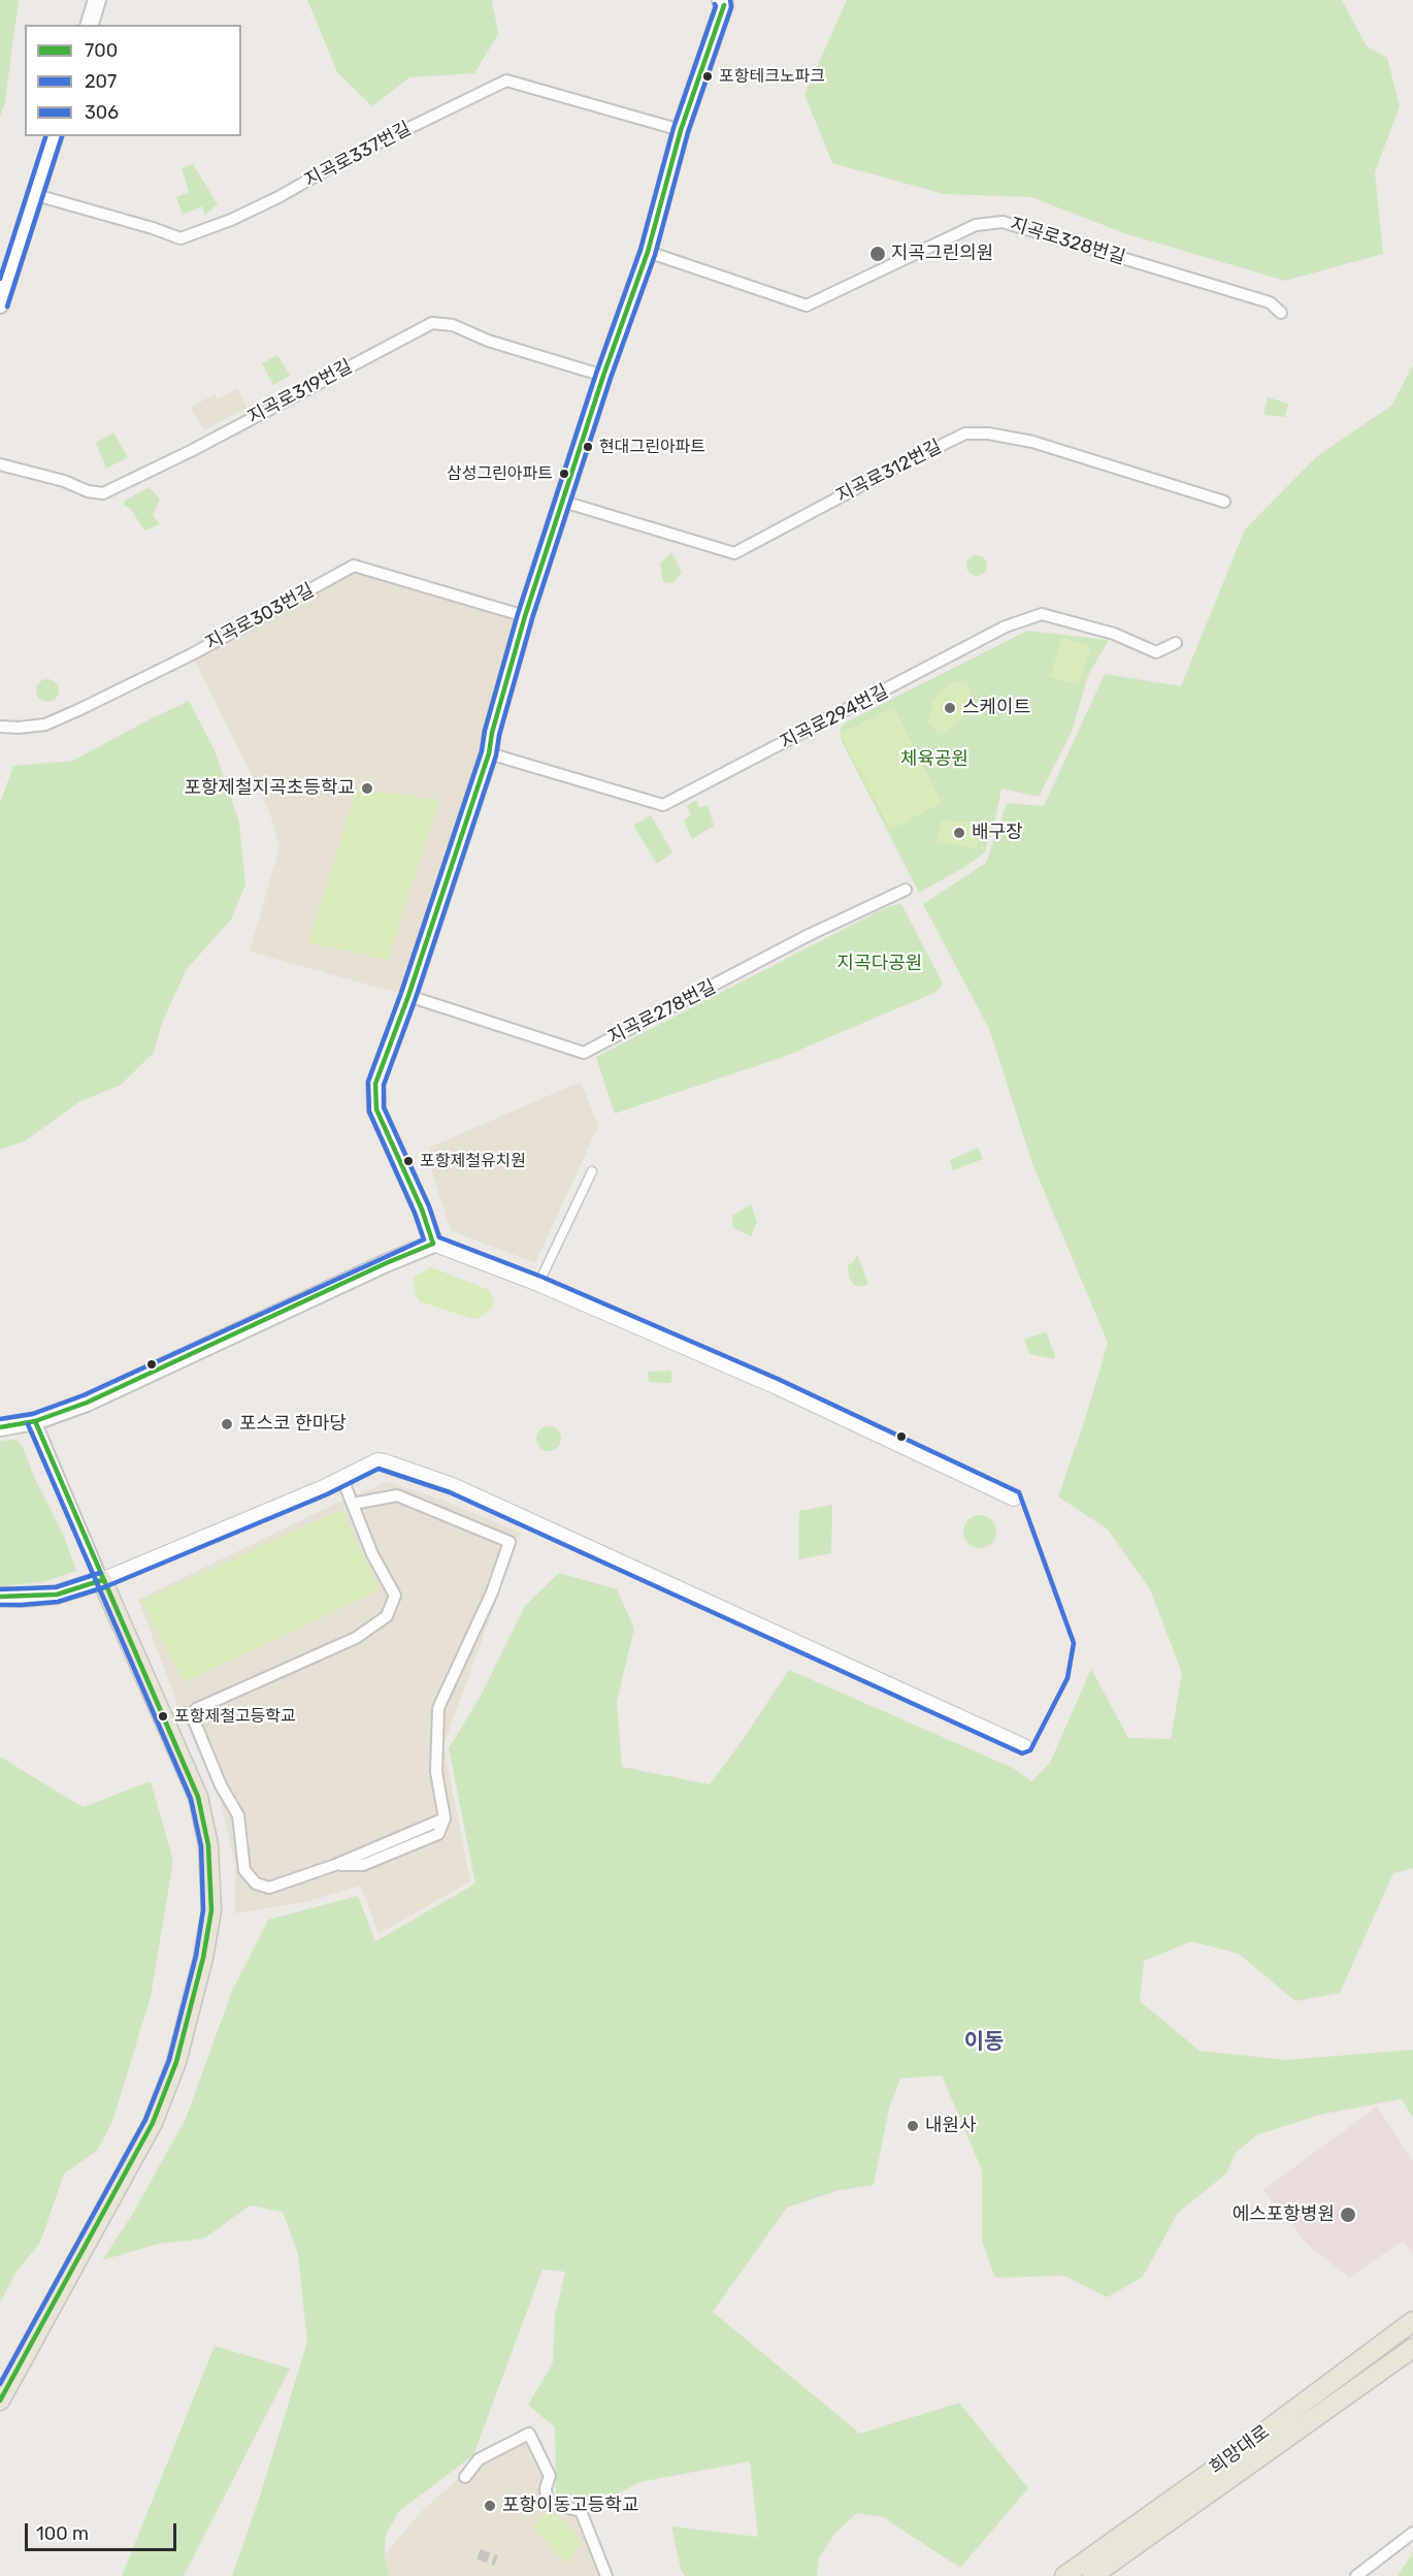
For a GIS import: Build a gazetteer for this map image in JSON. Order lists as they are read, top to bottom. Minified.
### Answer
{"streets":{"main road":["희망대로"],"street":["지곡로337번길","지곡로328번길","지곡로319번길","지곡로312번길","지곡로303번길","지곡로294번길","지곡로278번길"]},"districts":["이동"],"parks":["체육공원","지곡다공원"],"places":["포항테크노파크","지곡그린의원","현대그린아파트","삼성그린아파트","스케이트","포항제철지곡초등학교","배구장","포항제철유치원","포스코 한마당","포항제철고등학교","내원사","에스포항병원","포항이동고등학교"],"lines":["transit line 207","transit line 306","transit line 700"],"legend":["700","207","306"],"scale_bar":"100 m"}
